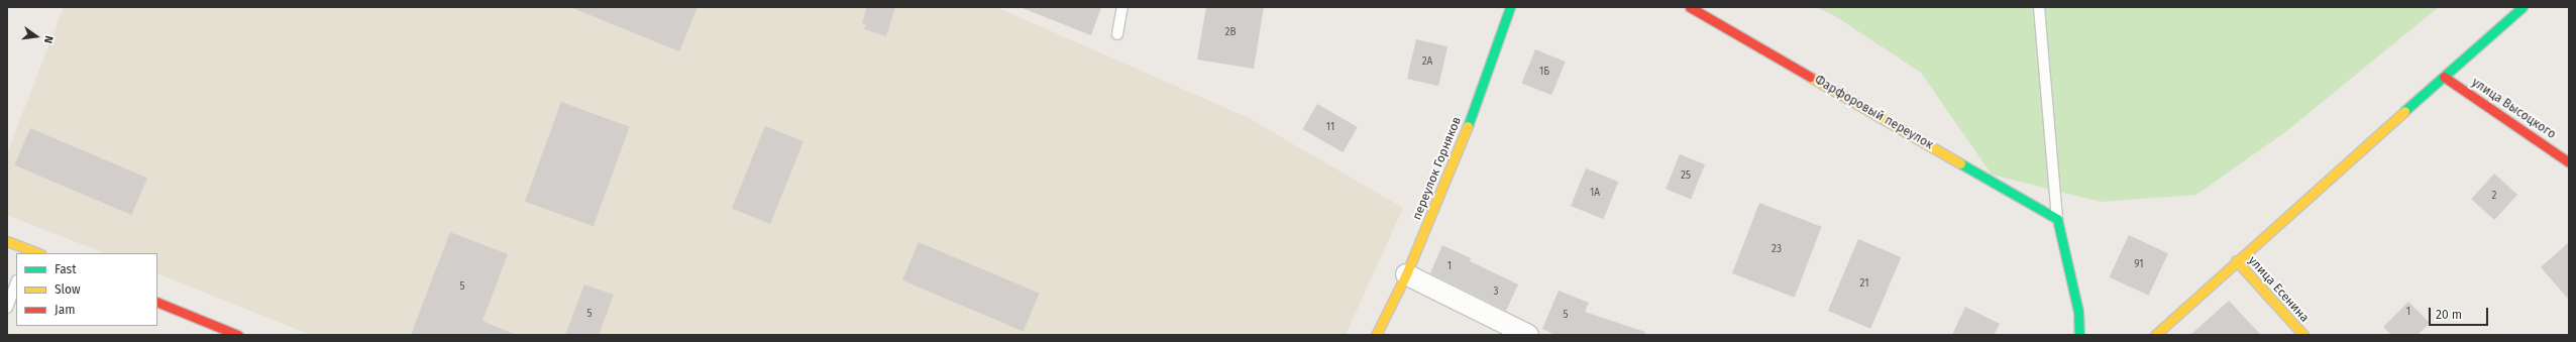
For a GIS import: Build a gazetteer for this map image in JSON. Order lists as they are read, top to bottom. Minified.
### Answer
{"streets":{"street":["улица Высоцкого","Фарфоровый переулок","переулок Горняков","улица Есенина"]},"house_numbers":["2В","2А","1Б","11","25","1А","2","23","91","1","21","5","3","1","5","5"],"legend":["Fast","Slow","Jam"],"scale_bar":"20 m","north":"right"}
